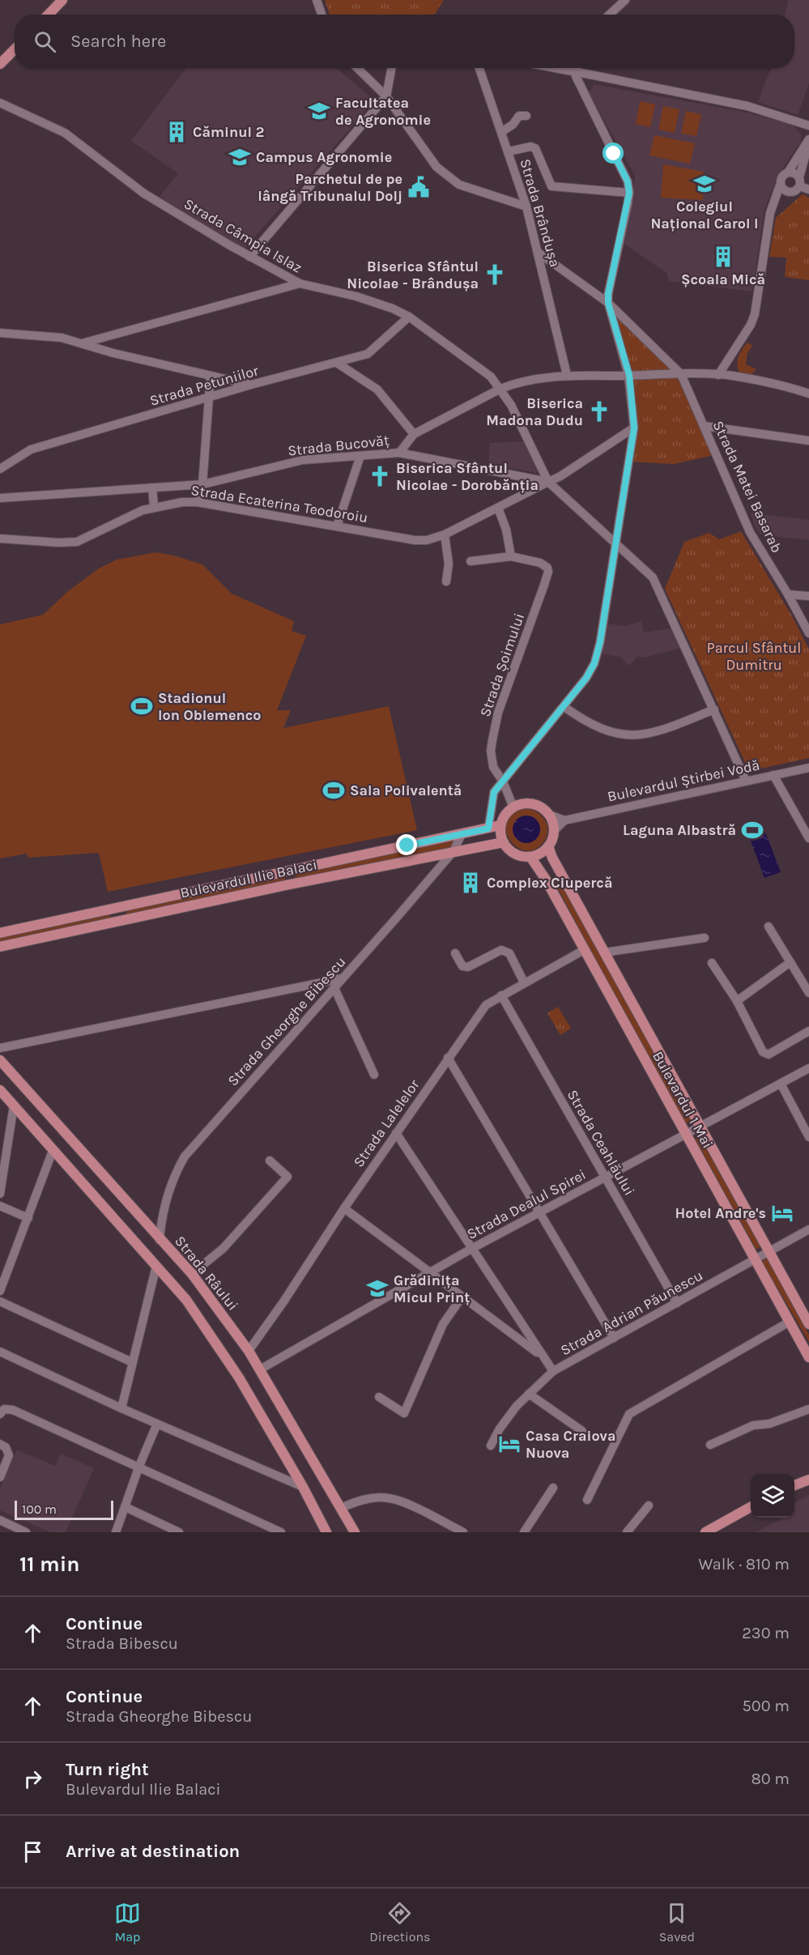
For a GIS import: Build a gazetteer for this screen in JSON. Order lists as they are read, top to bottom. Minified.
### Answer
{"streets":{"main road":["Bulevardul Ilie Balaci","Bulevardul 1 Mai","Strada Râului"],"street":["Strada Brândușa","Strada Câmpia Islaz","Strada Petuniilor","Strada Bucovăț","Strada Matei Basarab","Strada Ecaterina Teodoroiu","Strada Șoimului","Bulevardul Știrbei Vodă","Strada Gheorghe Bibescu","Strada Lalelelor","Strada Ceahlăului","Strada Dealul Spirei","Strada Adrian Păunescu"]},"crossings":[["Strada Câmpia Islaz","Strada Petuniilor"],["Strada Câmpia Islaz","Strada Bucovăț"],["Strada Câmpia Islaz","Strada Ecaterina Teodoroiu"],["Strada Câmpia Islaz","Bulevardul Știrbei Vodă"],["Strada Bucovăț","Strada Ecaterina Teodoroiu"],["Strada Șoimului","Bulevardul Ilie Balaci"],["Strada Șoimului","Bulevardul 1 Mai"],["Bulevardul Ilie Balaci","Strada Gheorghe Bibescu"],["Bulevardul Ilie Balaci","Bulevardul 1 Mai"],["Strada Gheorghe Bibescu","Strada Râului"],["Bulevardul 1 Mai","Strada Lalelelor"],["Bulevardul 1 Mai","Strada Dealul Spirei"],["Bulevardul 1 Mai","Strada Adrian Păunescu"],["Strada Lalelelor","Strada Ceahlăului"],["Strada Lalelelor","Strada Râului"],["Strada Ceahlăului","Strada Dealul Spirei"],["Strada Ceahlăului","Strada Adrian Păunescu"],["Strada Dealul Spirei","Strada Râului"]],"parks":["Parcul Sfântul Dumitru"],"places":{"school or university":["Facultatea de Agronomie","Campus Agronomie","Colegiul Național Carol I","Grădinița Micul Prinț"],"building":["Căminul 2","Școala Mică","Complex Ciupercă"],"public building":["Parchetul de pe lângă Tribunalul Dolj"],"church":["Biserica Sfântul Nicolae - Brândușa","Biserica Madona Dudu","Biserica Sfântul Nicolae - Dorobănția"],"sports":["Stadionul Ion Oblemenco","Sala Polivalentă","Laguna Albastră"],"hotel":["Hotel Andre's","Casa Craiova Nuova"]},"scale_bar":"100 m","page":{"search":"Search here","scale":"100 m","heading":["11 min","Walk · 810 m"],"list":[["Continue","Strada Bibescu","230 m"],["Continue","Strada Gheorghe Bibescu","500 m"],["Turn right","Bulevardul Ilie Balaci","80 m"],"Arrive at destination"],"nav":["Map","Directions","Saved"]}}
